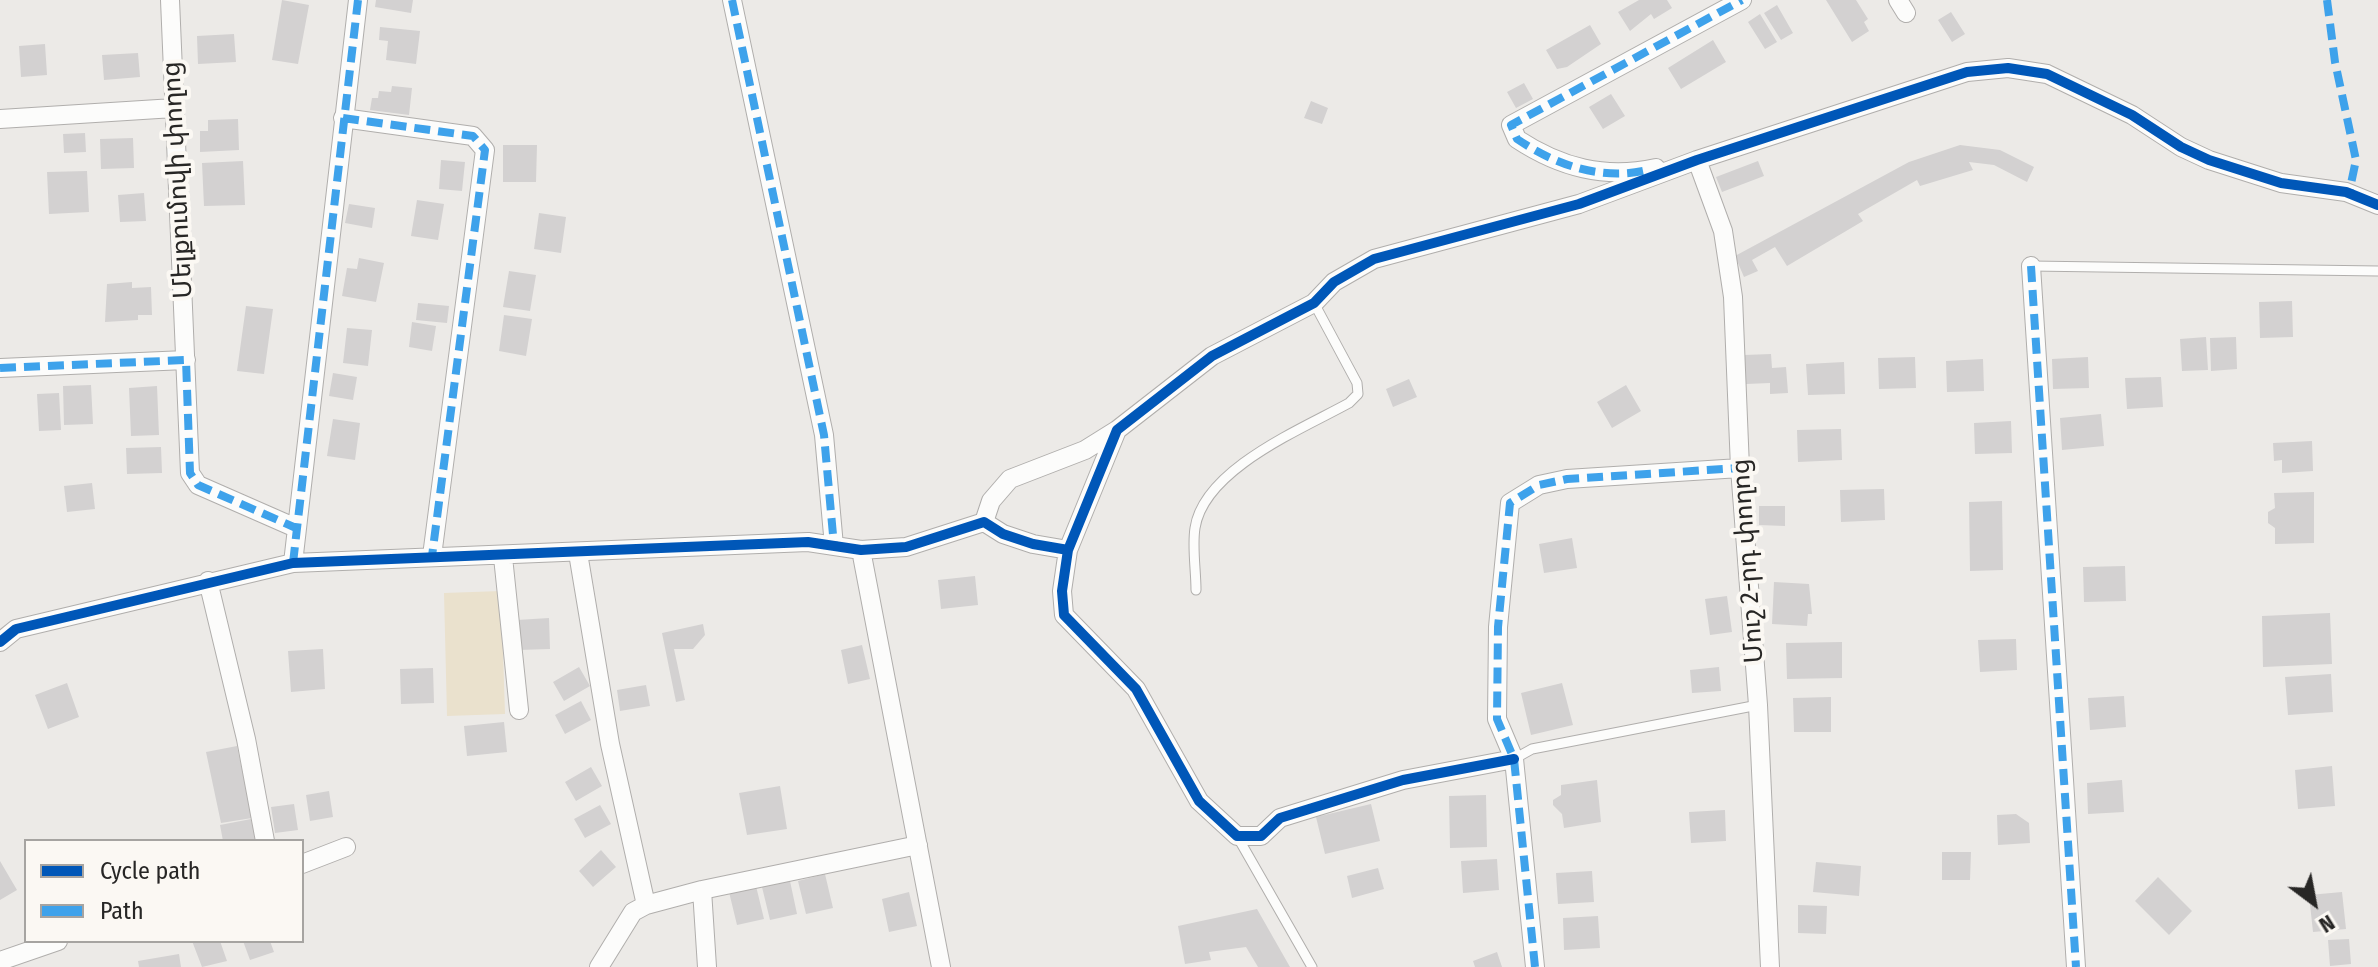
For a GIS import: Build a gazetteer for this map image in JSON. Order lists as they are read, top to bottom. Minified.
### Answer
{"streets":{"street":["Մելքումովի փողոց","Մուշ 2-րդ փողոց"]},"legend":["Cycle path","Path"],"north":"bottom right"}
